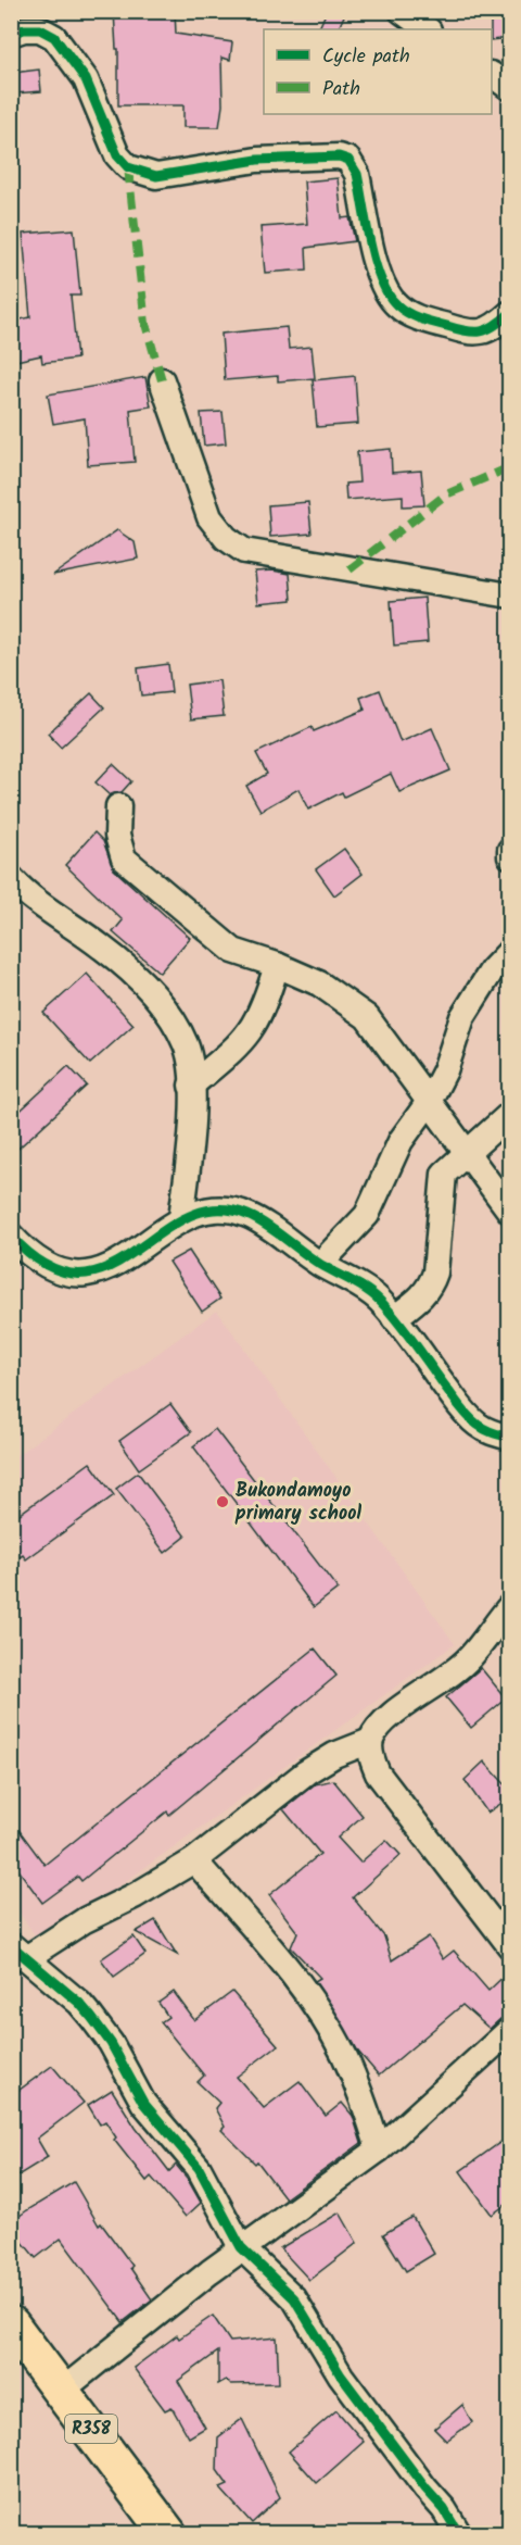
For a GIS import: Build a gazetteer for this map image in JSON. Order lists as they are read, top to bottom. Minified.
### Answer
{"streets":{"main road":["R358"]},"places":["Bukondamoyo primary school"],"legend":["Cycle path","Path"]}
